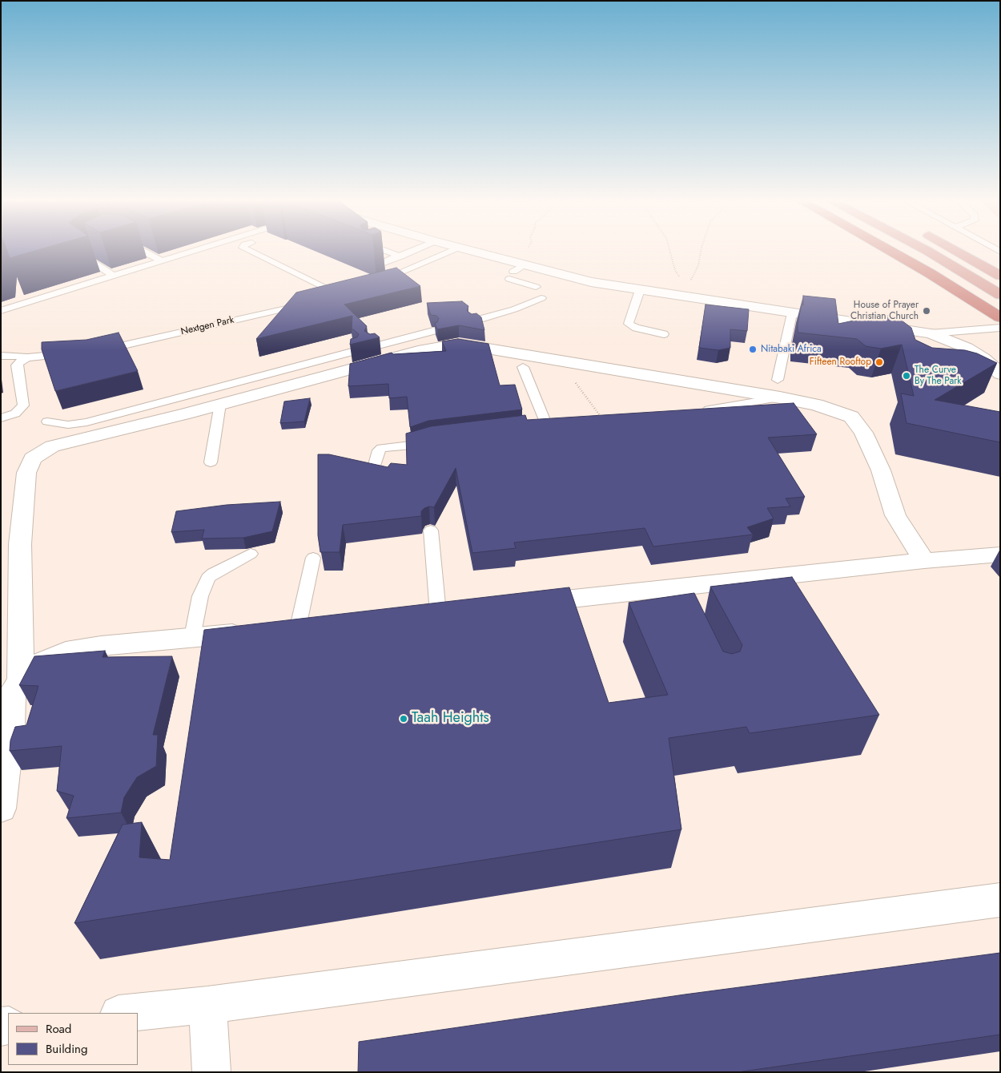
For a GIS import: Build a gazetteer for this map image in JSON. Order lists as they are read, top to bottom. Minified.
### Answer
{"streets":{"lane":["Nextgen Park"]},"places":["House of Prayer Christian Church","Nitabaki Africa","Fifteen Rooftop","The Curve By The Park","Taah Heights"],"legend":["Road","Building"]}
